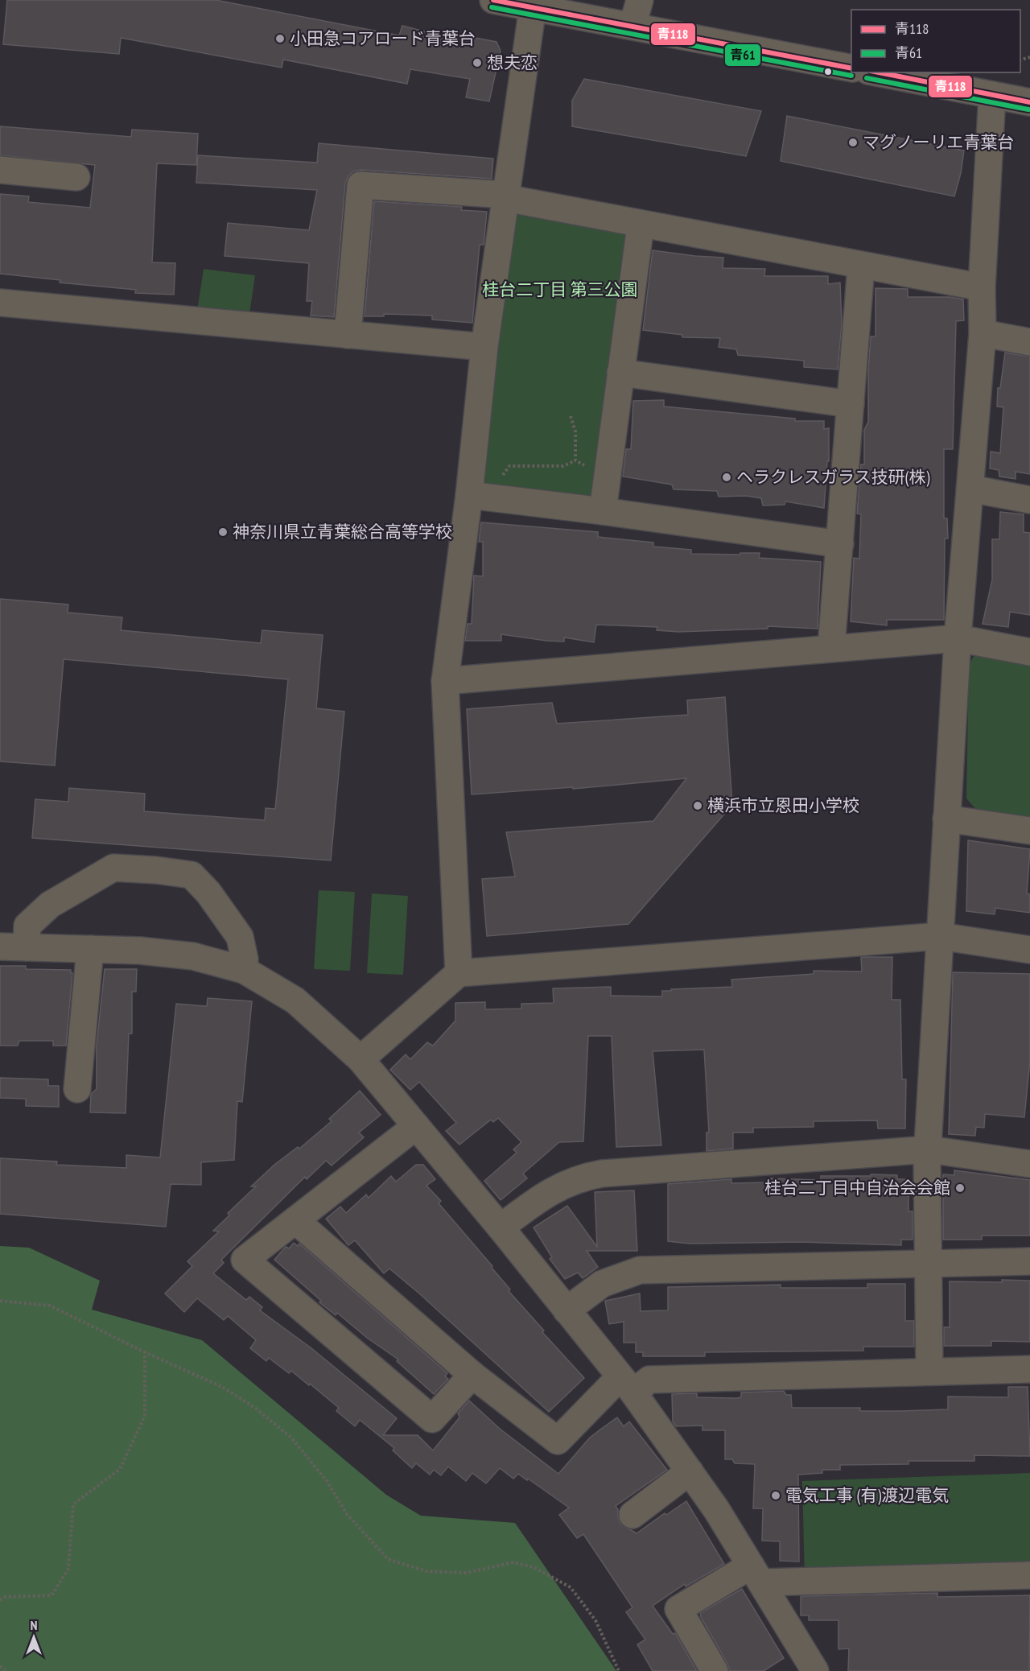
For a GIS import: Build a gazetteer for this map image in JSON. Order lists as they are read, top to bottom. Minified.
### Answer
{"parks":["桂台二丁目 第三公園"],"places":["小田急コアロード青葉台","想夫恋","マグノーリエ青葉台","ヘラクレスガラス技研(株)","神奈川県立青葉総合高等学校","横浜市立恩田小学校","桂台二丁目中自治会会館","電気工事 (有)渡辺電気"],"lines":["transit line 青118","transit line 青61"],"legend":["青118","青61"],"north":"top"}
